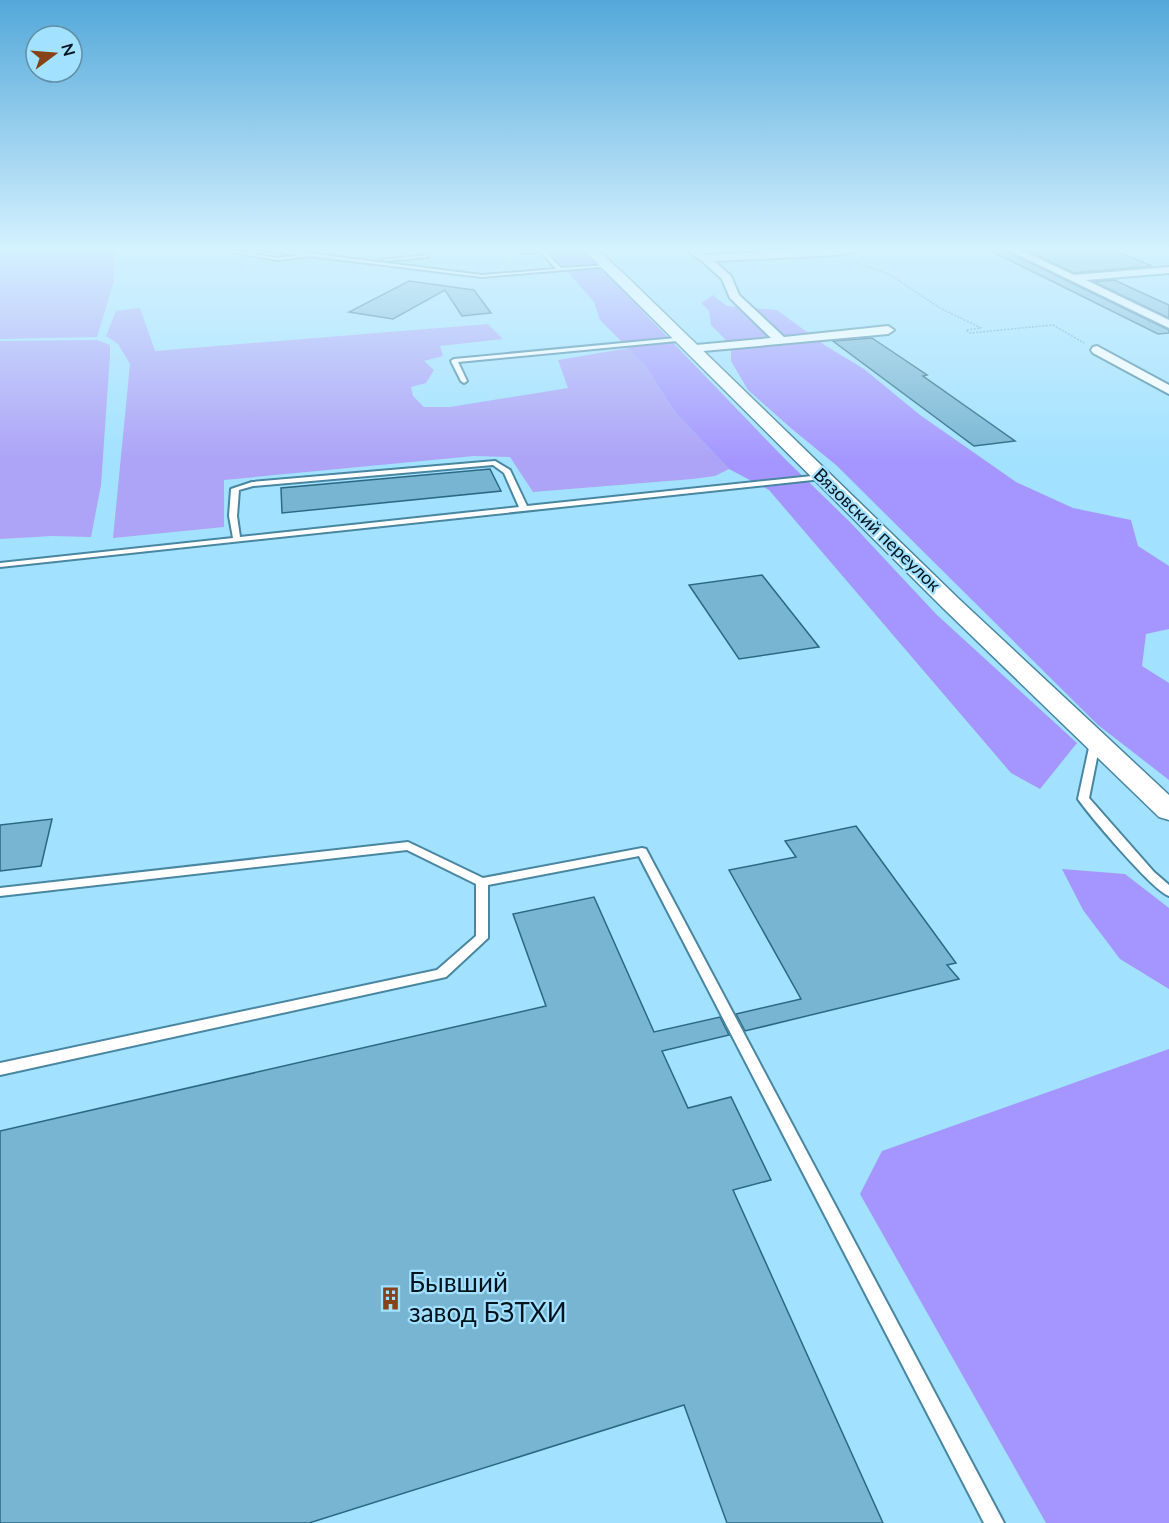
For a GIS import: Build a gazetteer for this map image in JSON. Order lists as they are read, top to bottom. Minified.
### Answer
{"streets":{"street":["Вязовский переулок"]},"places":{"building":["Бывший завод БЗТХИ"]},"north":"right"}
